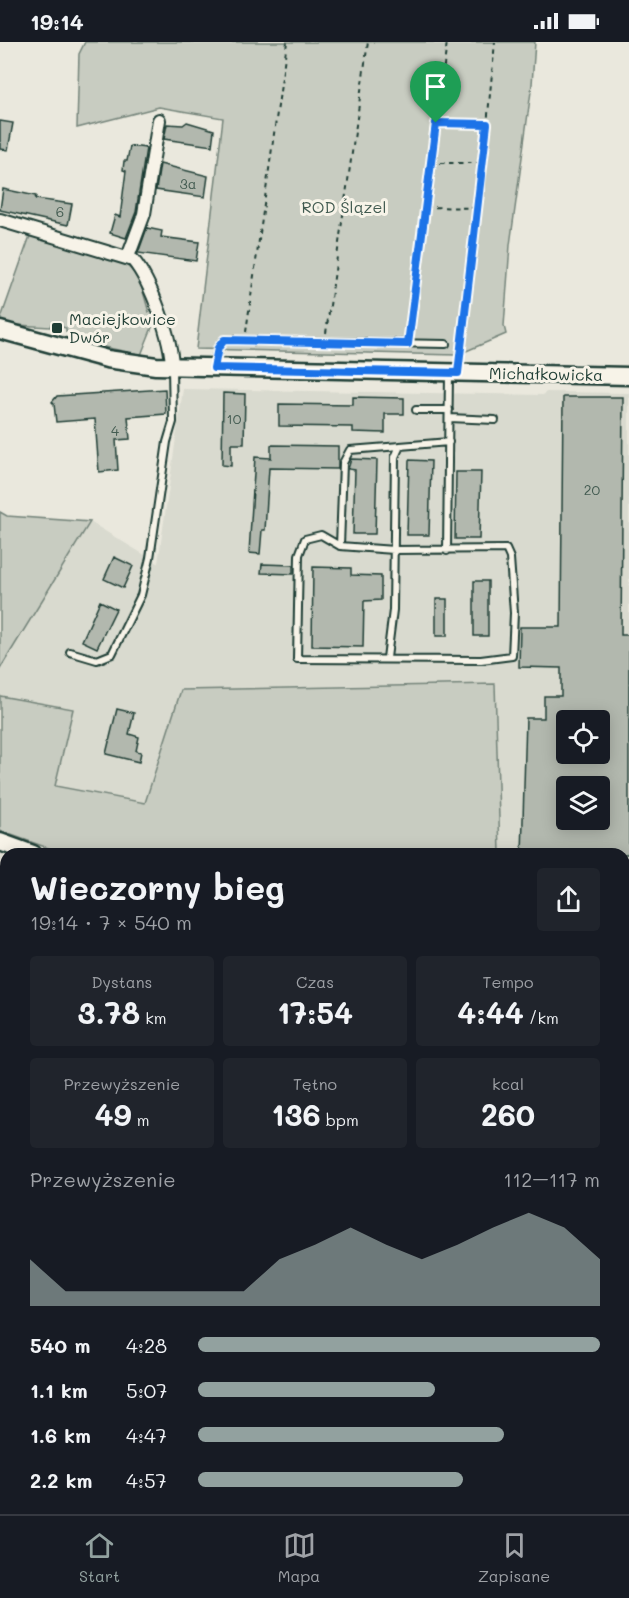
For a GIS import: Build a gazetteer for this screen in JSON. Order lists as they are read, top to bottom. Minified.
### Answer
{"streets":{"street":["Michałkowicka"]},"parks":["ROD Ślązel"],"places":{"transit":["Maciejkowice Dwór"]},"house_numbers":["3a","6","10","4","20"],"page":{"status":"19:14","heading":["Wieczorny bieg","19:14 · 7 × 540 m"],"stats":[["Dystans","3.78 km"],["Czas","17:54"],["Tempo","4:44 /km"],["Przewyższenie","49 m"],["Tętno","136 bpm"],["kcal","260"]],"chart":["Przewyższenie","112–117 m"],"list":[{"name":"540 m","note":"4:28"},{"name":"1.1 km","note":"5:07"},{"name":"1.6 km","note":"4:47"},{"name":"2.2 km","note":"4:57"}],"tabs":["Start","Mapa","Zapisane"]}}
